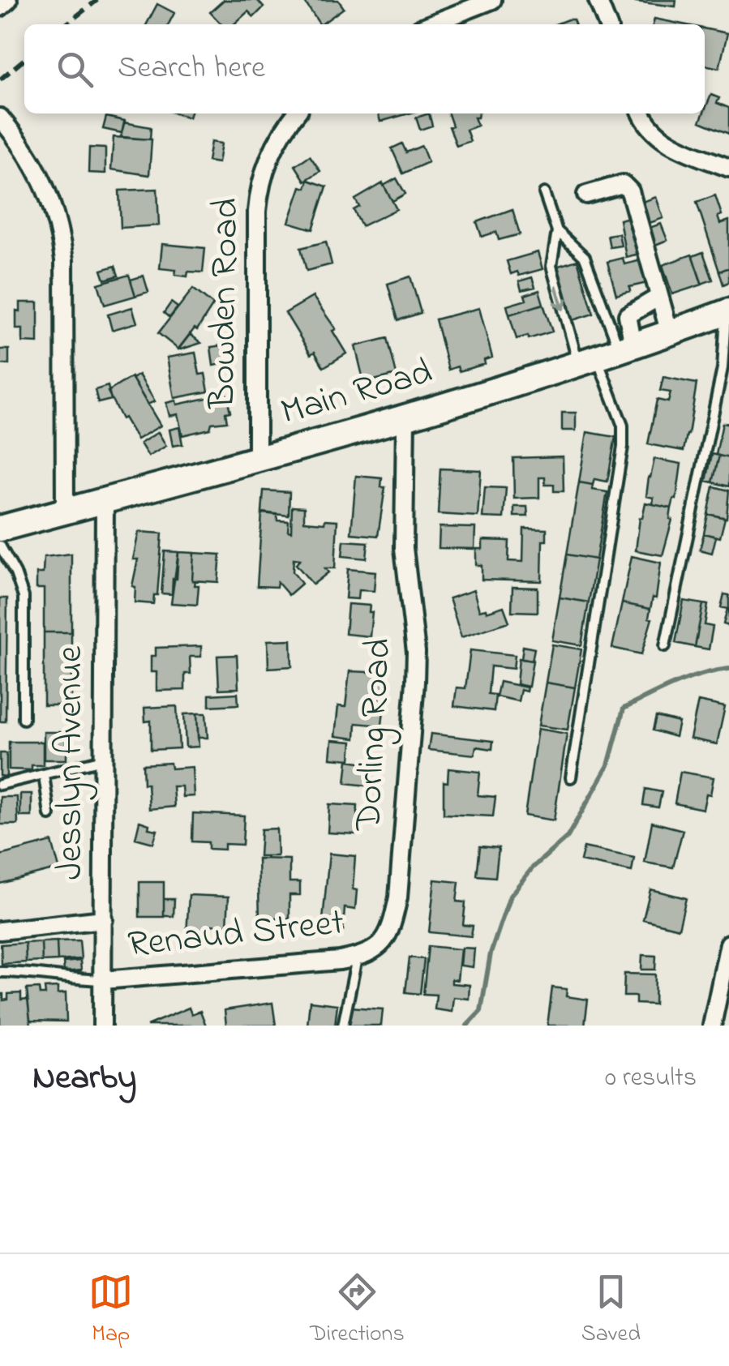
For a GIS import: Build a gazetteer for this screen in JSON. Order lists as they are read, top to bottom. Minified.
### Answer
{"streets":{"main road":["Main Road"],"street":["Bowden Road","Dorling Road","Jesslyn Avenue","Renaud Street"]},"crossings":[["Bowden Road","Main Road"],["Main Road","Dorling Road"],["Main Road","Jesslyn Avenue"],["Dorling Road","Renaud Street"],["Jesslyn Avenue","Renaud Street"]],"page":{"search":"Search here","heading":["Nearby","0 results"],"nav":["Map","Directions","Saved"]}}
